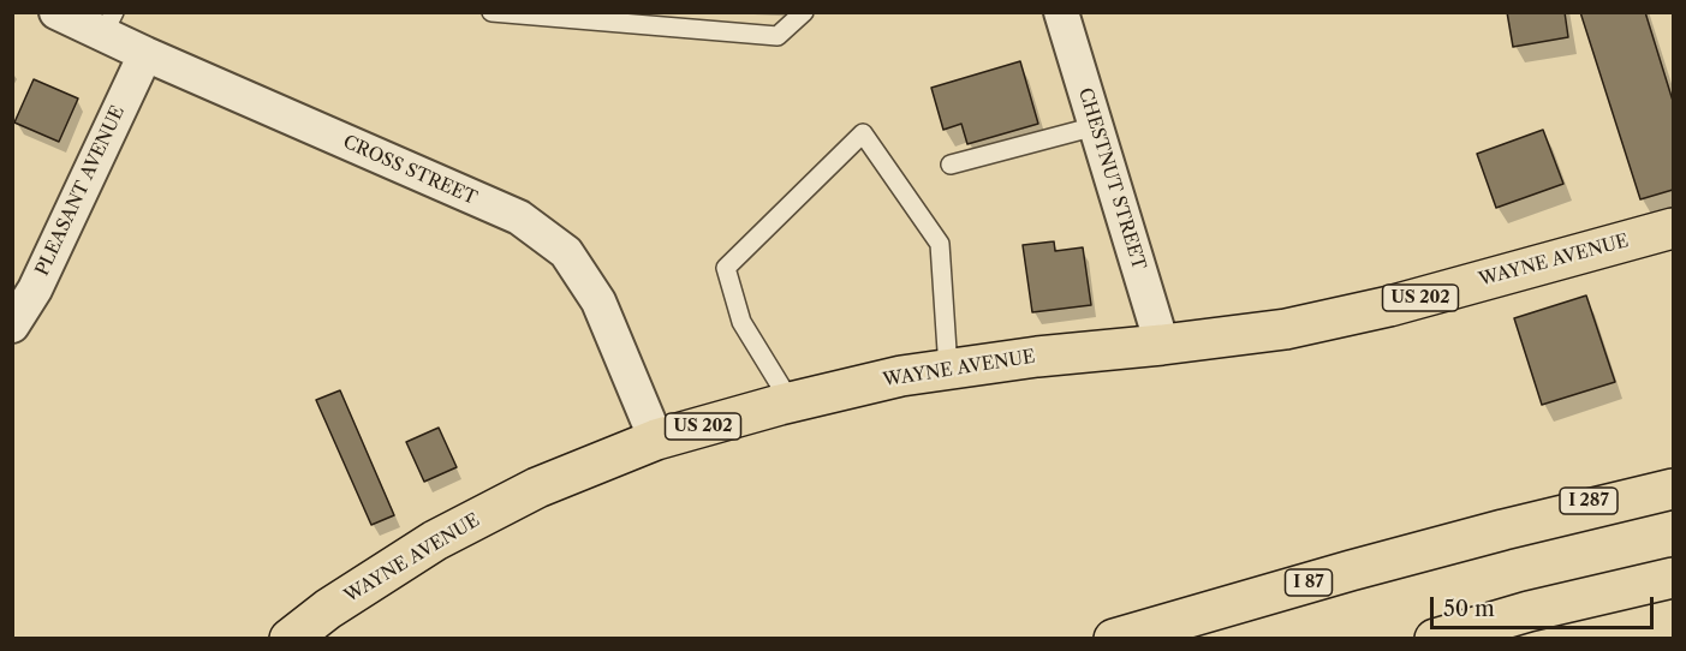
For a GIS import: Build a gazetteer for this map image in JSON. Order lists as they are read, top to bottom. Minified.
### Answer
{"streets":{"main road":["WAYNE AVENUE","US 202","I 287","I 87"],"street":["CROSS STREET","CHESTNUT STREET","PLEASANT AVENUE"]},"crossings":[["CROSS STREET","PLEASANT AVENUE"],["CROSS STREET","WAYNE AVENUE"],["CHESTNUT STREET","WAYNE AVENUE"],["I 287","I 87"]],"scale_bar":"50 m"}
